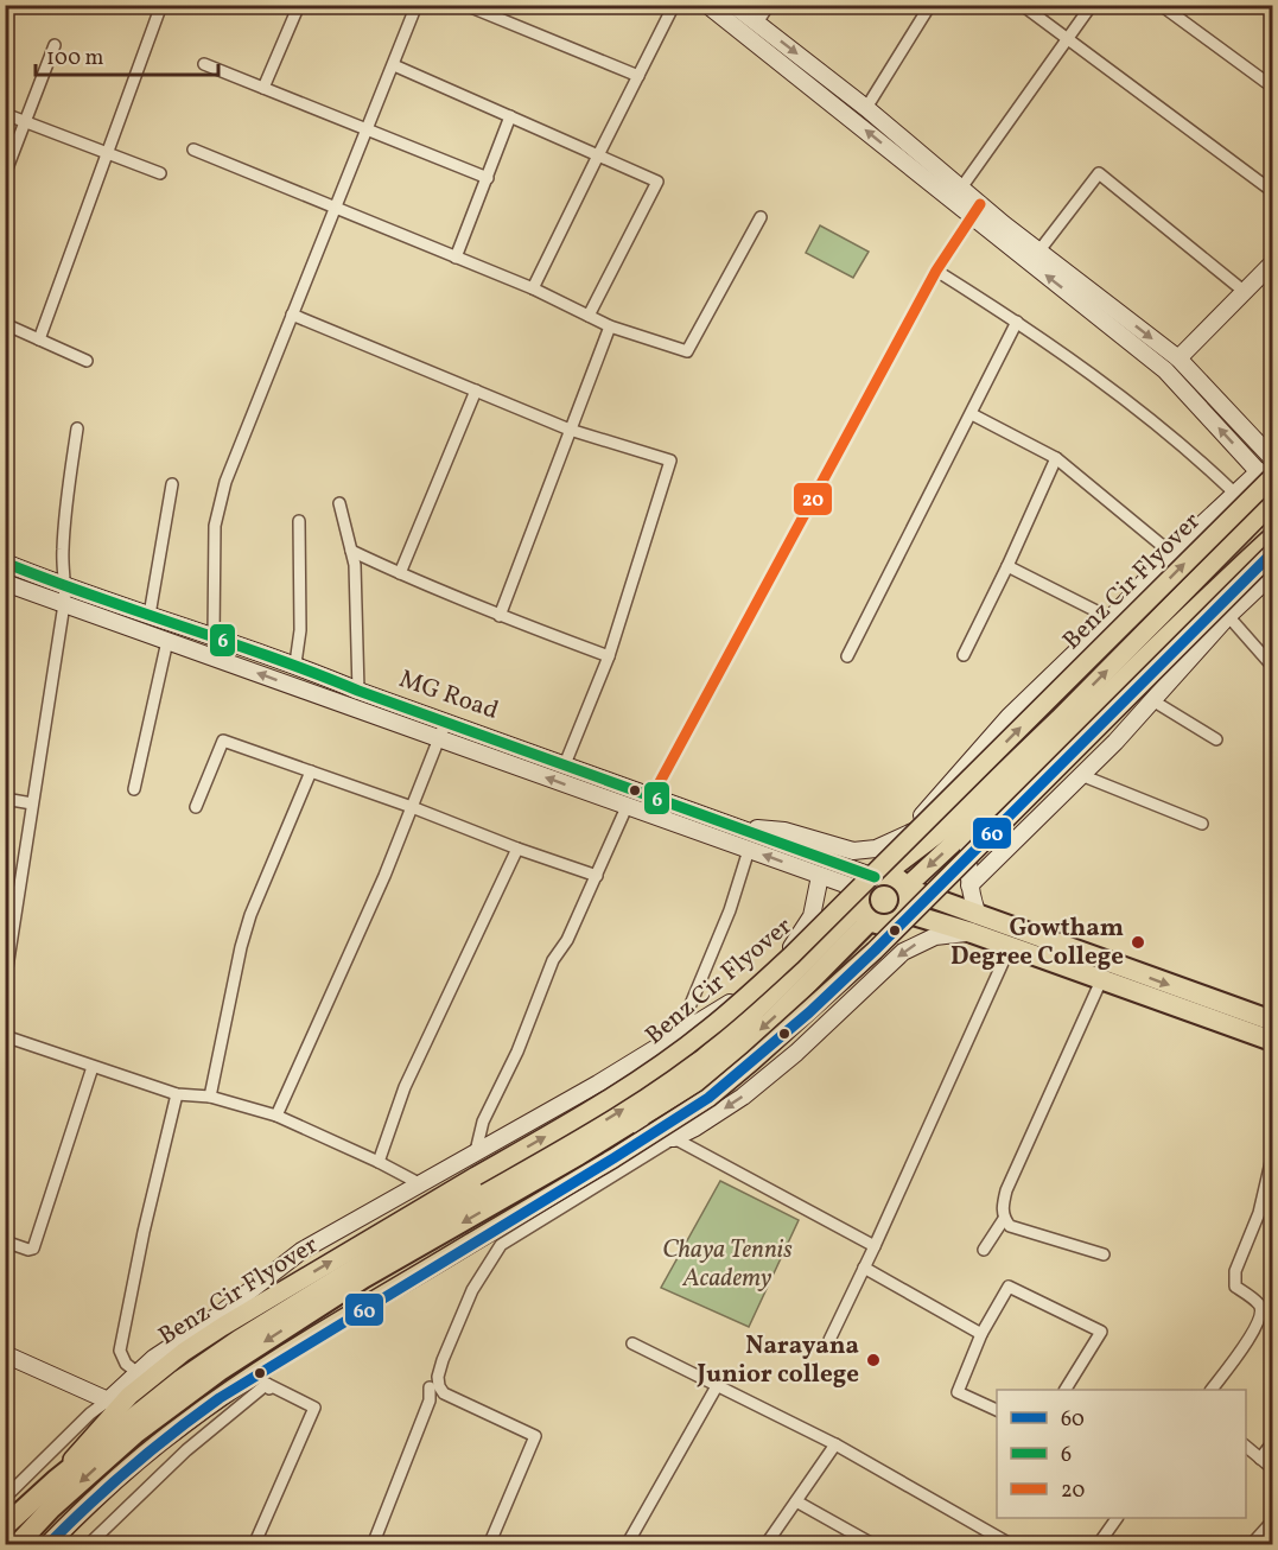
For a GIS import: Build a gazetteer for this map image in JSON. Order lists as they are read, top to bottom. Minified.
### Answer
{"streets":{"main road":["Benz Cir Flyover"],"street":["MG Road"]},"parks":["Chaya Tennis Academy"],"places":["Gowtham Degree College","Narayana Junior college"],"lines":["transit line 20","transit line 60","transit line 6"],"legend":["60","6","20"],"scale_bar":"100 m"}
